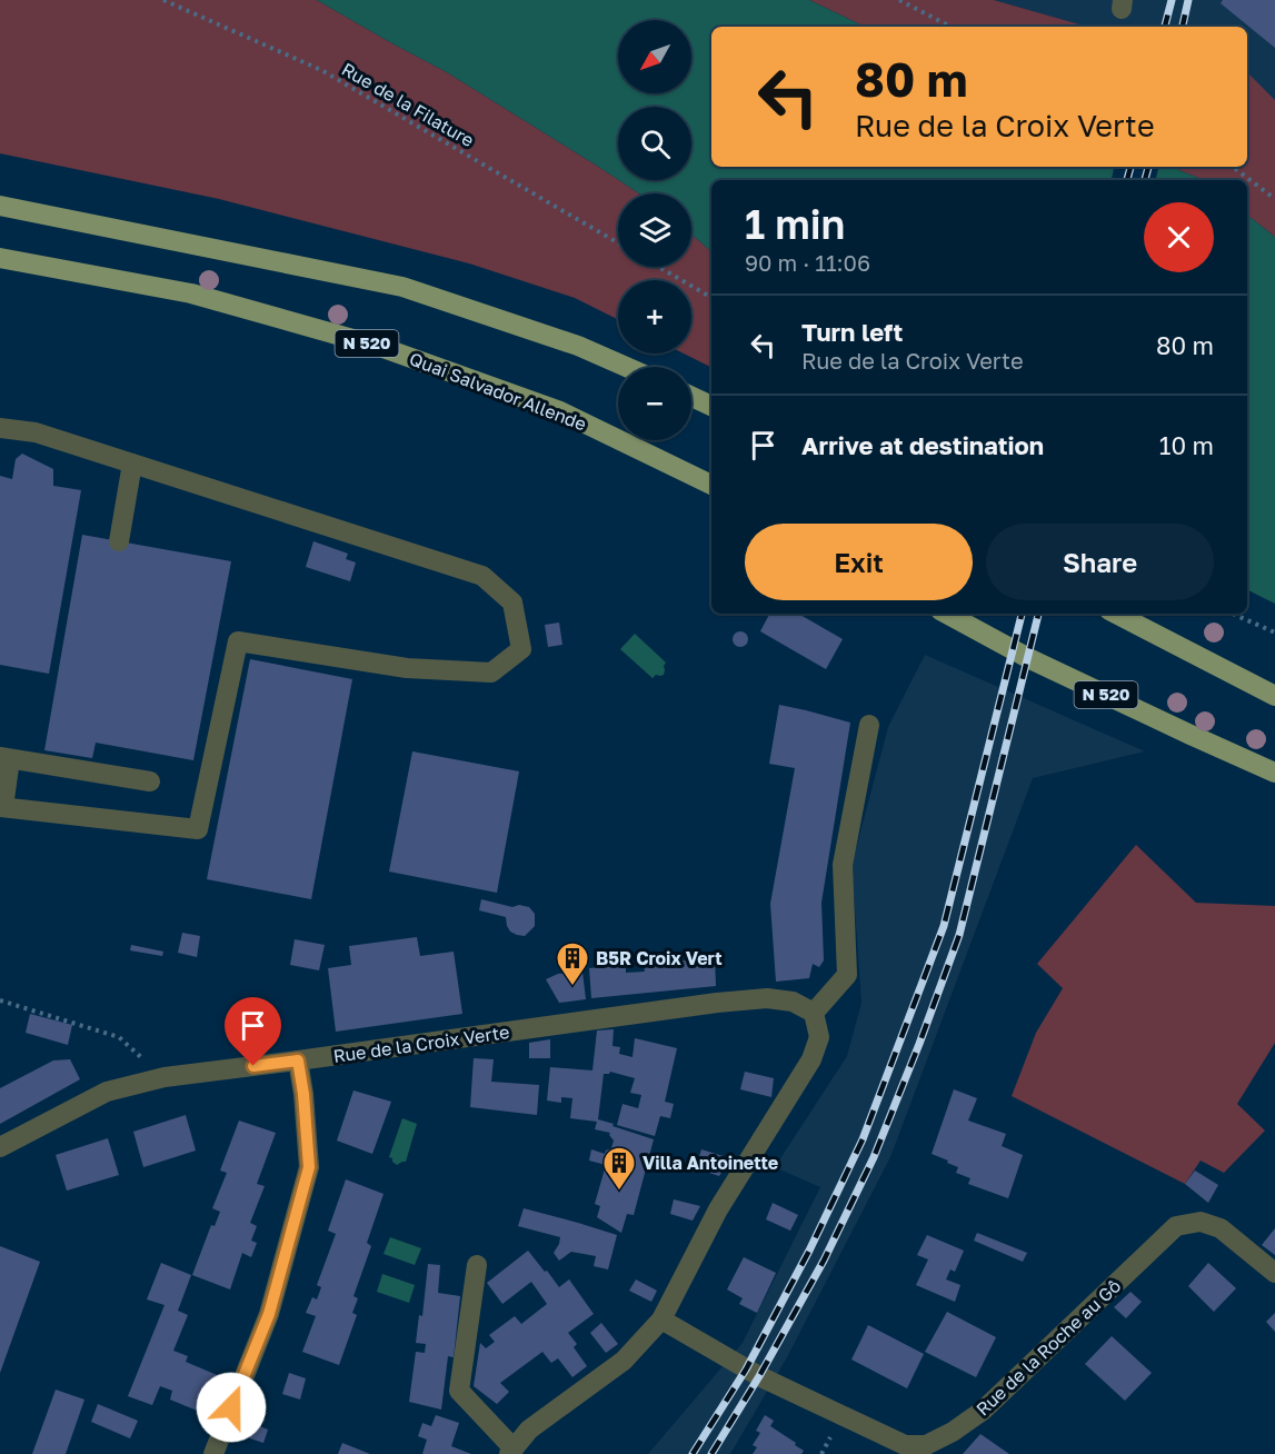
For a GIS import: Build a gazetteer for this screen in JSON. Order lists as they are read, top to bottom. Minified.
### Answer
{"streets":{"main road":["N 520","Quai Salvador Allende"],"street":["Rue de la Croix Verte","Rue de la Roche au Gô"],"path":["Rue de la Filature"]},"places":{"building":["B5R Croix Vert","Villa Antoinette"]},"north":"bottom left","page":{"map_buttons":["+","−"],"turn":["80 m","Rue de la Croix Verte"],"heading":["1 min","90 m · 11:06"],"list":[{"name":"Turn left","note":"Rue de la Croix Verte","value":"80 m"},{"name":"Arrive at destination","value":"10 m"}],"buttons":["Exit","Share"]}}
